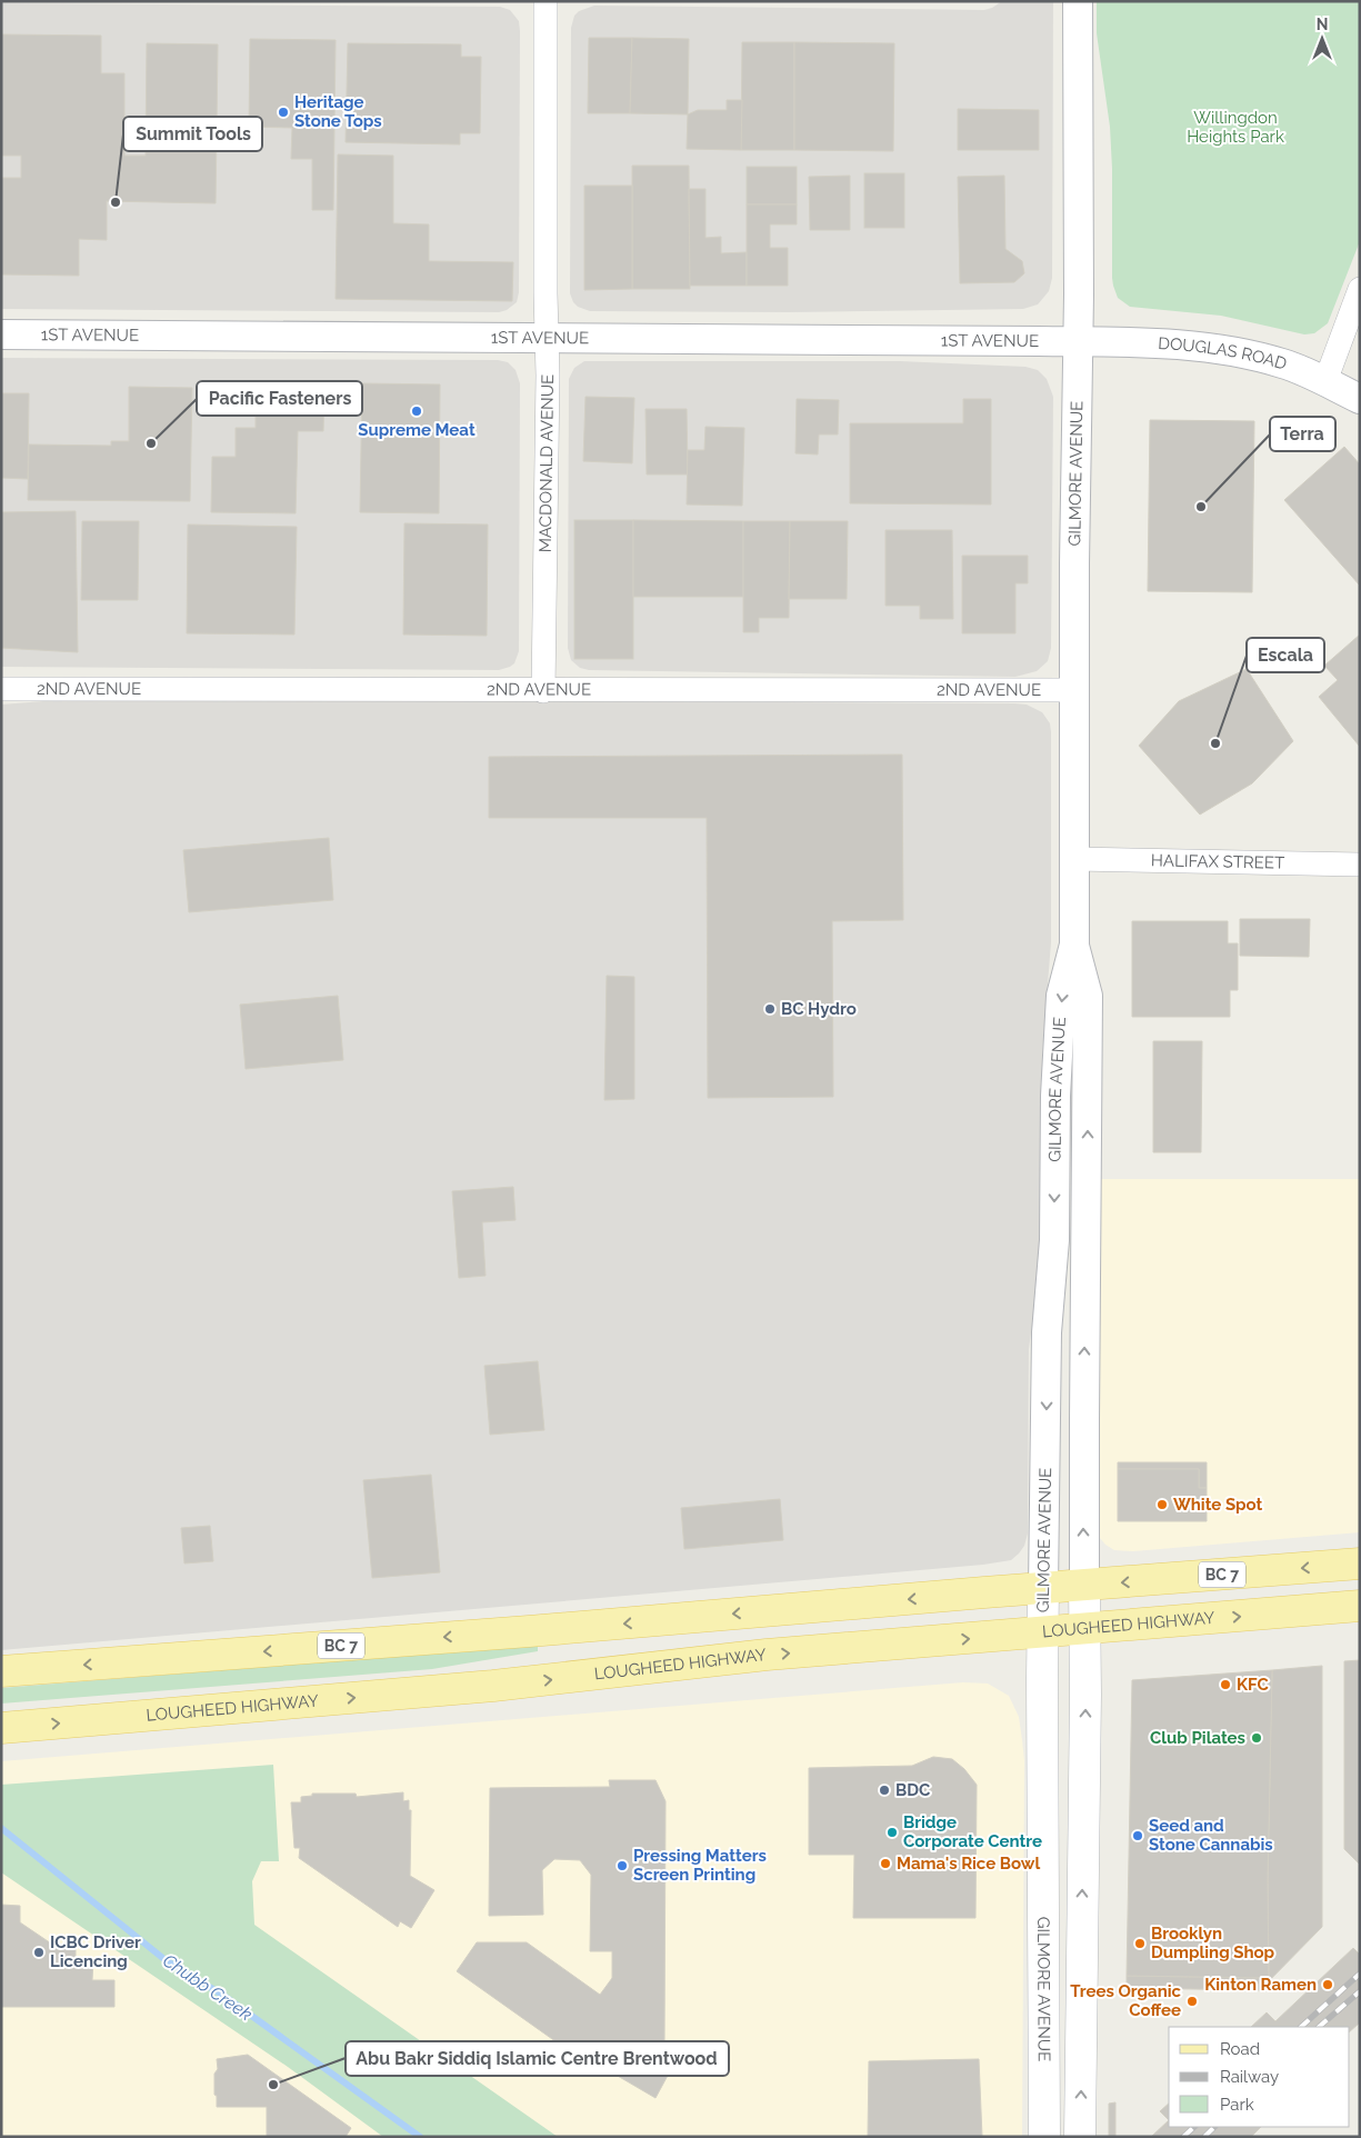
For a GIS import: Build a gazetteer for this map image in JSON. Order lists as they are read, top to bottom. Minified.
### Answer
{"streets":{"main road":["GILMORE AVENUE","BC 7","LOUGHEED HIGHWAY"],"street":["1ST AVENUE","DOUGLAS ROAD","MACDONALD AVENUE","2ND AVENUE","HALIFAX STREET"]},"crossings":[["1ST AVENUE","DOUGLAS ROAD"],["1ST AVENUE","MACDONALD AVENUE"],["1ST AVENUE","GILMORE AVENUE"],["DOUGLAS ROAD","GILMORE AVENUE"],["MACDONALD AVENUE","2ND AVENUE"],["GILMORE AVENUE","2ND AVENUE"],["GILMORE AVENUE","HALIFAX STREET"],["GILMORE AVENUE","BC 7"],["GILMORE AVENUE","LOUGHEED HIGHWAY"]],"water":["Chubb Creek"],"parks":["Willingdon Heights Park"],"places":["Heritage Stone Tops","Summit Tools","Supreme Meat","Pacific Fasteners","Terra","Escala","BC Hydro","White Spot","KFC","Club Pilates","BDC","Bridge Corporate Centre","Seed and Stone Cannabis","Mama's Rice Bowl","Pressing Matters Screen Printing","Brooklyn Dumpling Shop","ICBC Driver Licencing","Kinton Ramen","Trees Organic Coffee","Abu Bakr Siddiq Islamic Centre Brentwood"],"legend":["Road","Railway","Park"],"north":"top"}
